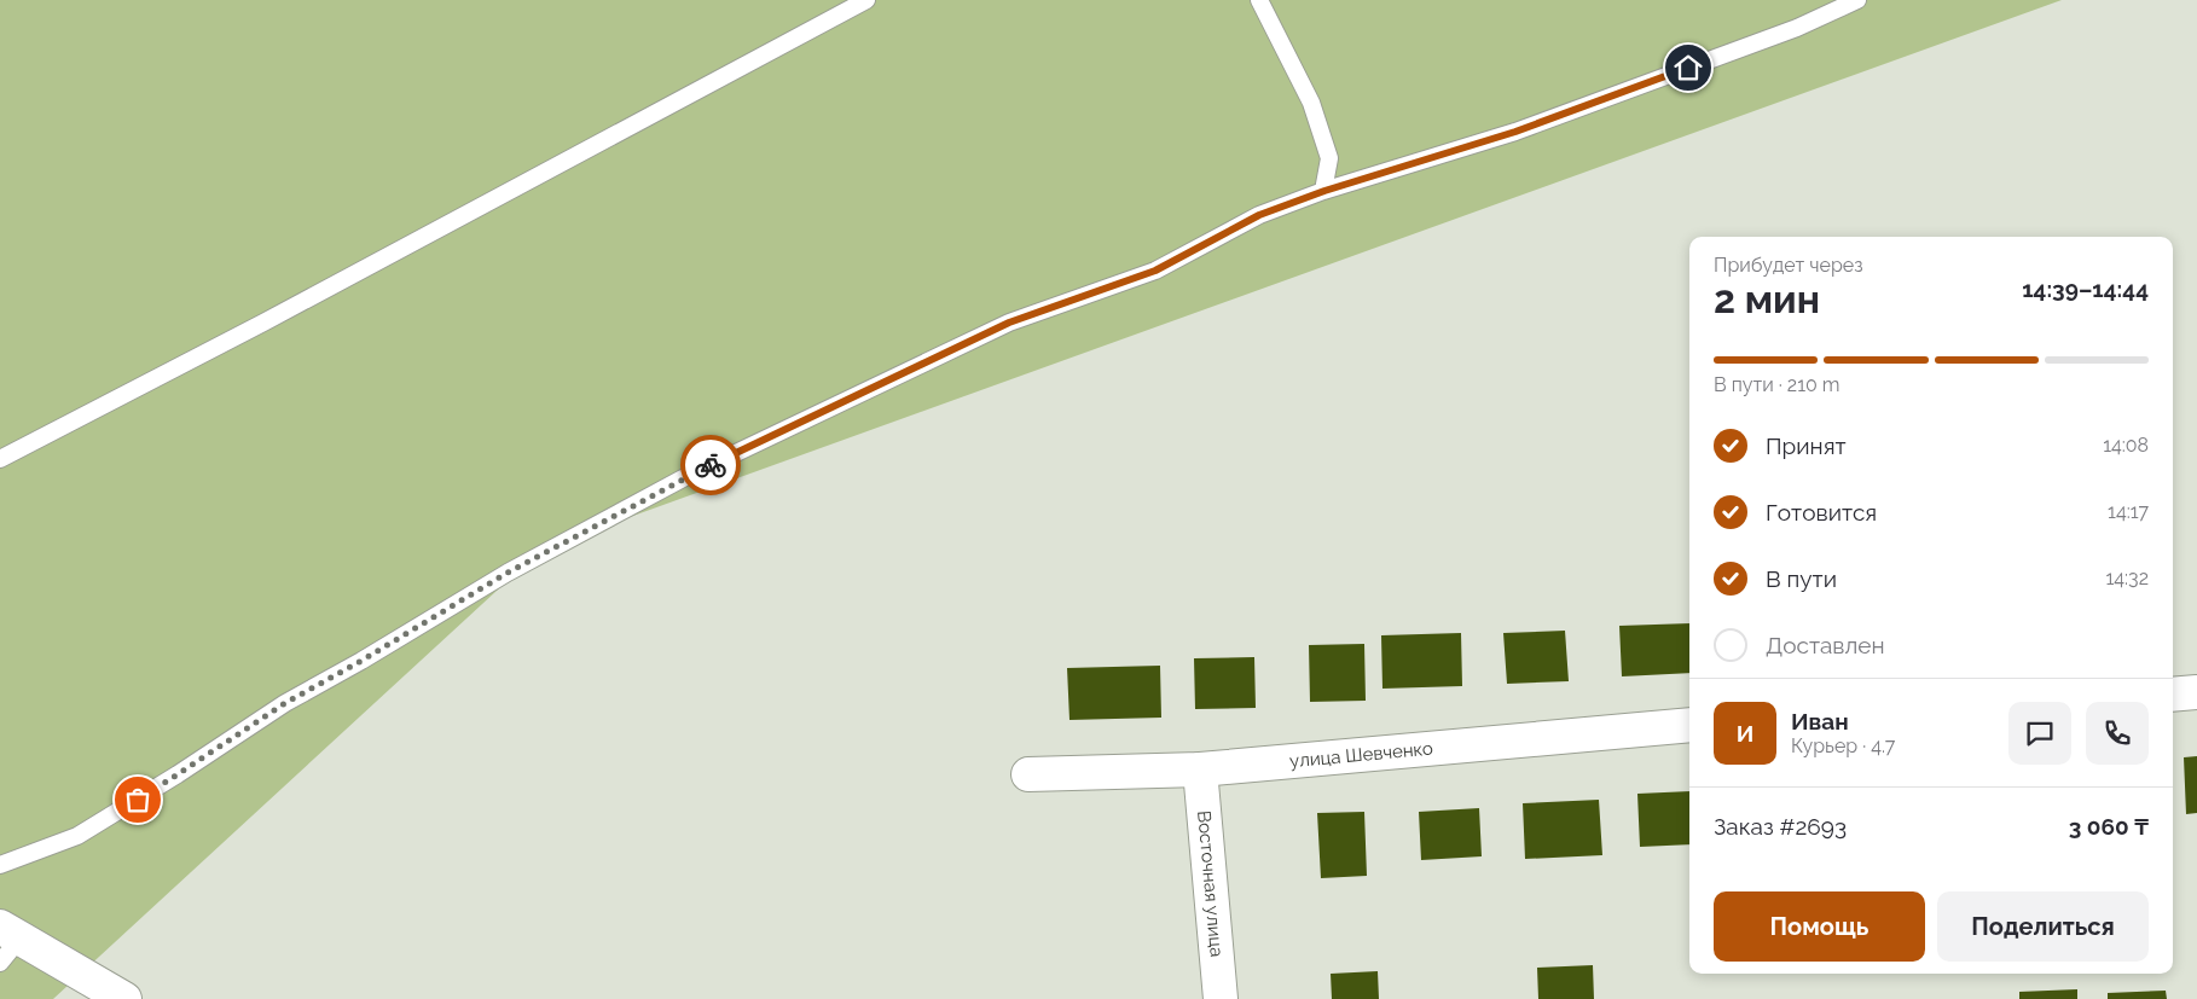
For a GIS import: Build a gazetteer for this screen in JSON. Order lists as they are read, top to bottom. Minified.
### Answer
{"streets":{"street":["улица Шевченко","Восточная улица"]},"crossings":[["улица Шевченко","Восточная улица"]],"page":{"heading":["2 мин","Прибудет через","14:39–14:44"],"panel":["Иван","Курьер · 4.7","Заказ #2693","3 060 ₸"],"bar":"В пути · 210 m","list":[["Принят","14:08"],["Готовится","14:17"],["В пути","14:32"],"Доставлен"],"round":"И","buttons":["Помощь","Поделиться"]}}
